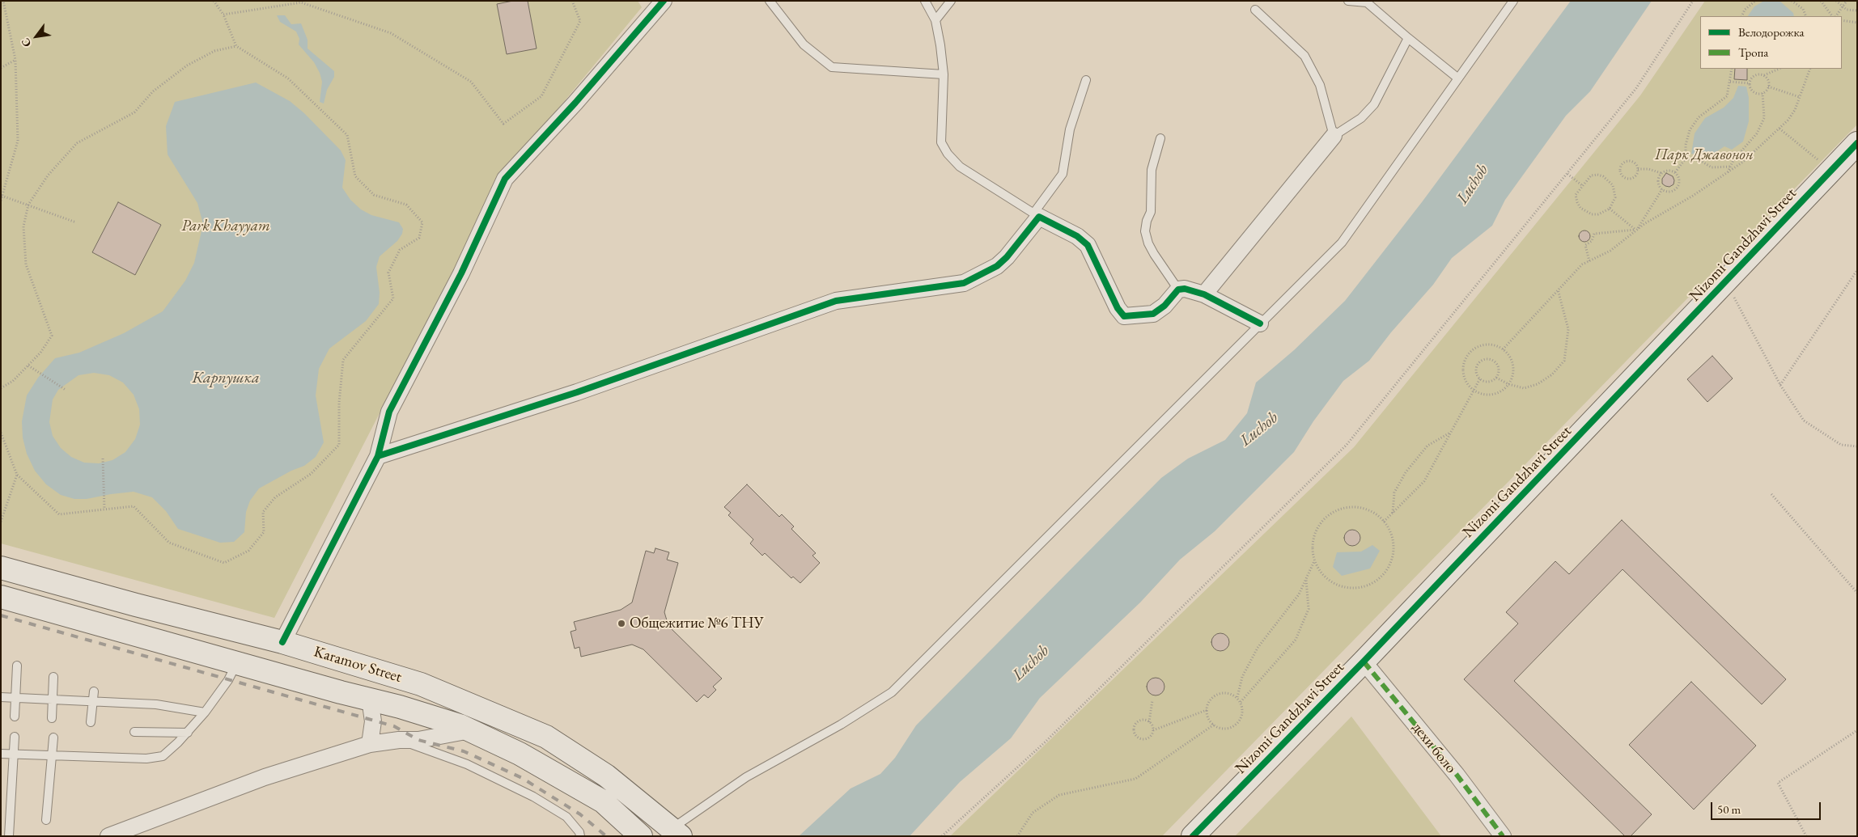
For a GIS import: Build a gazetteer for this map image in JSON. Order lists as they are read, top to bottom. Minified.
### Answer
{"streets":{"main road":["Nizomi Gandzhavi Street","Karamov Street"],"street":["дехи боло"]},"crossings":[["Nizomi Gandzhavi Street","дехи боло"]],"water":["Luchob","Карпушка"],"parks":["Парк Джавонон","Park Khayyam"],"places":["Общежитие №6 ТНУ"],"legend":["Велодорожка","Тропа"],"scale_bar":"50 m","north":"bottom left"}
